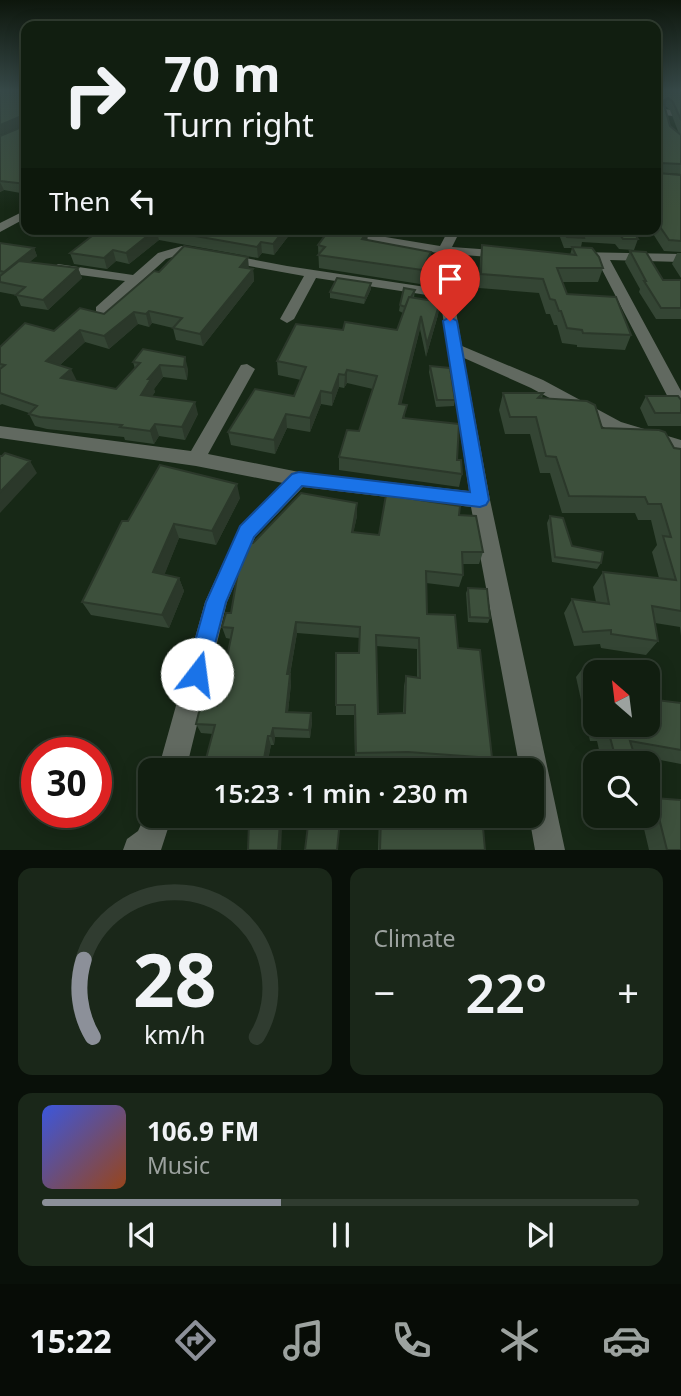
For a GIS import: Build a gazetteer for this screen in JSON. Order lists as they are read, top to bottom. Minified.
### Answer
{"north":"top left","page":{"turn":["70 m","Turn right"],"then":"Then","limit":"30","trip":"15:23 · 1 min · 230 m","tile":"Climate","heat":["−","22°","+"],"song":["106.9 FM","Music"],"tabs":"15:22","gauge":["28","km/h"]}}
